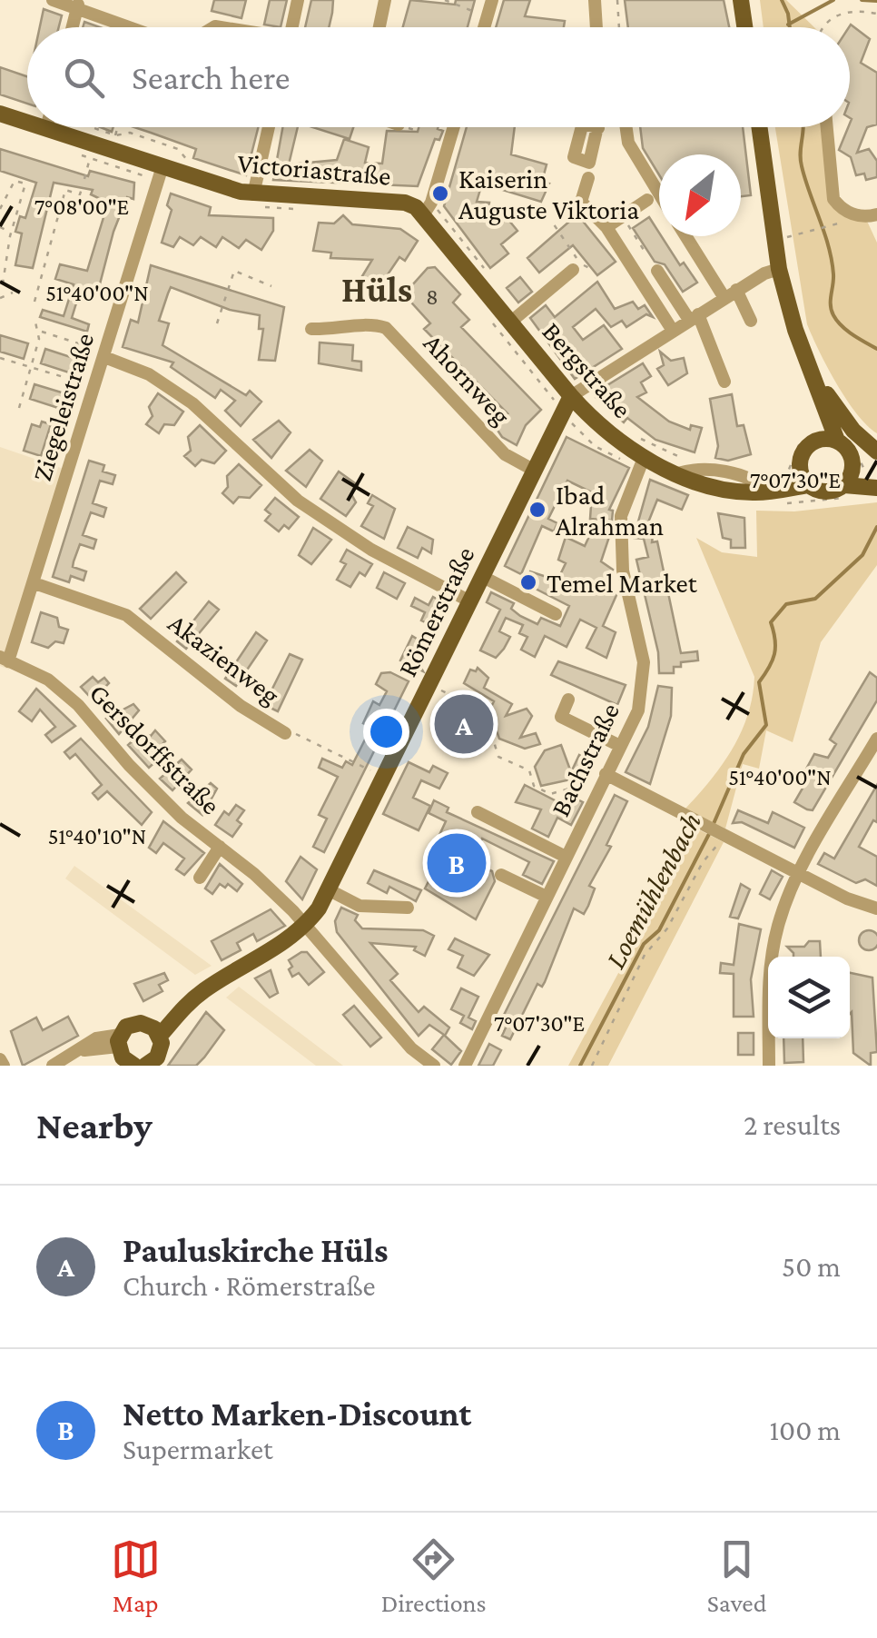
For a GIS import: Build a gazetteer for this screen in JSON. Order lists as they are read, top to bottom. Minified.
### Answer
{"streets":{"main road":["Victoriastraße","Bergstraße","Römerstraße"],"street":["Ahornweg","Ziegeleistraße","Akazienweg","Gersdorffstraße","Bachstraße"]},"crossings":[["Victoriastraße","Bergstraße"],["Victoriastraße","Ziegeleistraße"],["Bergstraße","Römerstraße"],["Bergstraße","Bachstraße"],["Ahornweg","Römerstraße"],["Ziegeleistraße","Akazienweg"],["Ziegeleistraße","Gersdorffstraße"],["Römerstraße","Akazienweg"],["Römerstraße","Gersdorffstraße"]],"districts":["Hüls"],"water":["Loemühlenbach"],"places":["Kaiserin Auguste Viktoria","Ibad Alrahman","Temel Market"],"house_numbers":["8"],"north":"bottom left","page":{"search":"Search here","pins":["A","B"],"heading":["Nearby","2 results"],"list":[{"mark":"A","name":"Pauluskirche Hüls","note":"Church · Römerstraße","value":"50 m"},{"mark":"B","name":"Netto Marken-Discount","note":"Supermarket","value":"100 m"}],"nav":["Map","Directions","Saved"]},"coordinates":["7°08'00\"E","51°40'00\"N","7°07'30\"E","51°40'10\"N"]}
